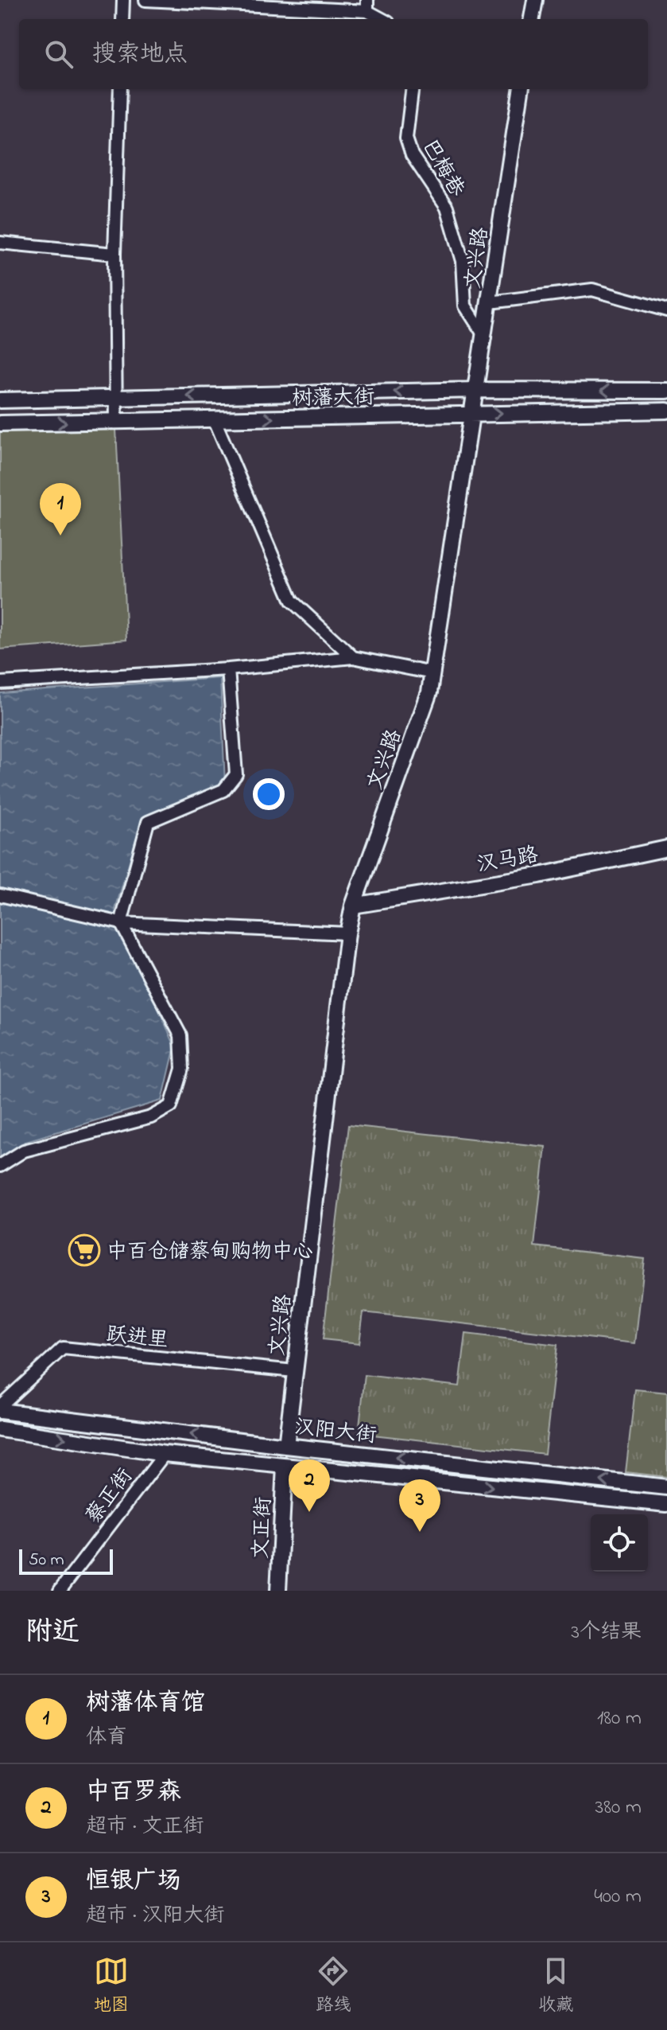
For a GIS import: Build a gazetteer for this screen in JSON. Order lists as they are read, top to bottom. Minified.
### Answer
{"streets":{"street":["巴梅巷","文兴路","树藩大街","汉马路","跃进里","汉阳大街","蔡正街","文正街"]},"crossings":[["巴梅巷","文兴路"],["文兴路","树藩大街"],["文兴路","汉马路"],["文兴路","跃进里"],["文兴路","汉阳大街"],["跃进里","汉阳大街"],["汉阳大街","蔡正街"],["汉阳大街","文正街"]],"places":{"supermarket":["中百仓储蔡甸购物中心"]},"scale_bar":"50 m","page":{"search":"搜索地点","pins":["1","2","3"],"scale":"50 m","heading":["附近","3个结果"],"list":[{"mark":"1","name":"树藩体育馆","note":"体育","value":"180 m"},{"mark":"2","name":"中百罗森","note":"超市 · 文正街","value":"380 m"},{"mark":"3","name":"恒银广场","note":"超市 · 汉阳大街","value":"400 m"}],"nav":["地图","路线","收藏"]}}
